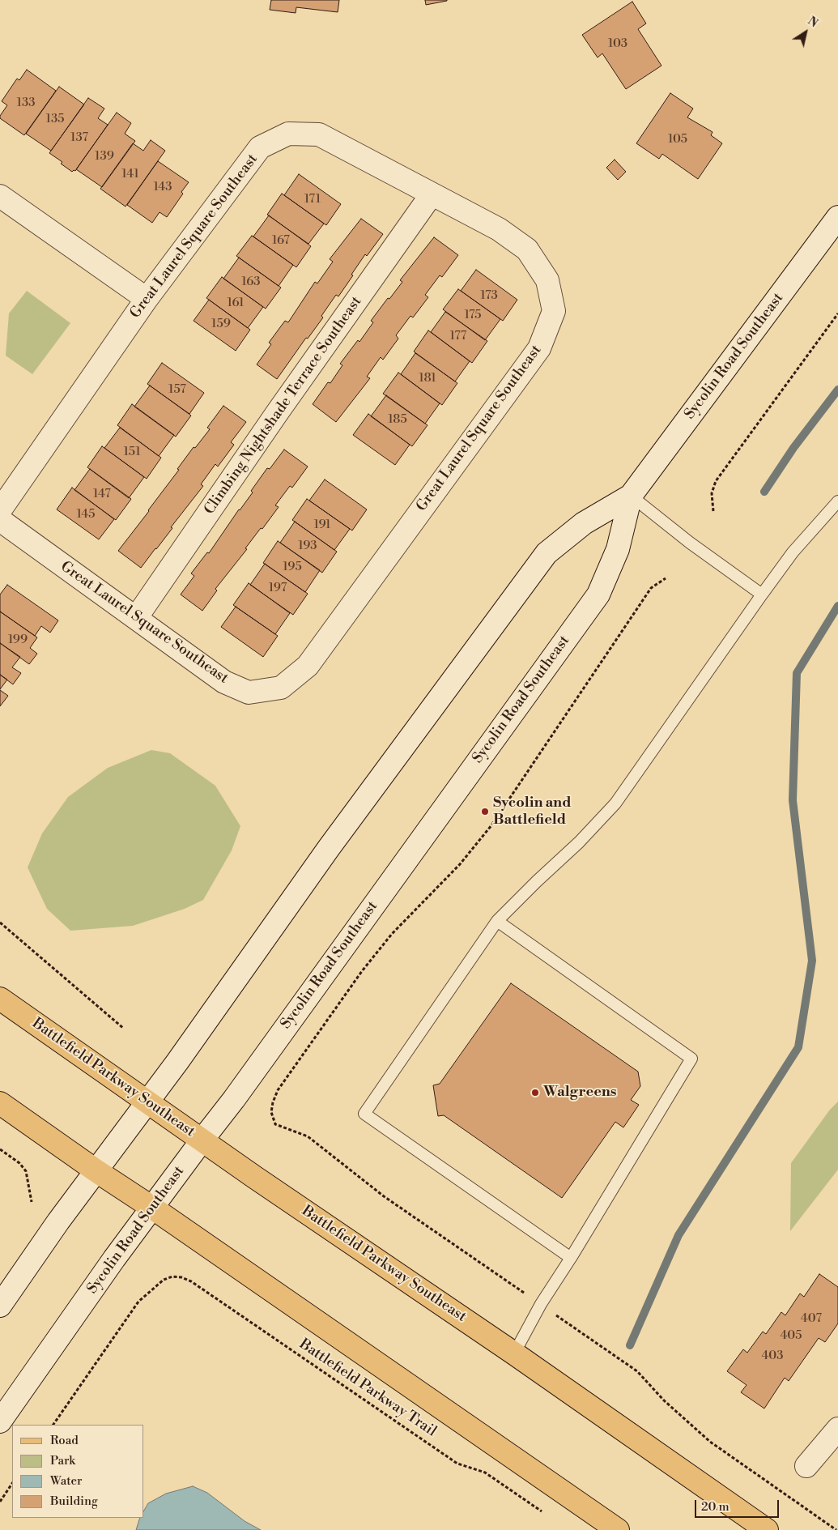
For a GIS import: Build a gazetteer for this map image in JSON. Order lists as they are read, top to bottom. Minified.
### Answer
{"streets":{"main road":["Great Laurel Square Southeast","Sycolin Road Southeast","Climbing Nightshade Terrace Southeast","Battlefield Parkway Southeast"],"path":["Battlefield Parkway Trail"]},"crossings":[["Great Laurel Square Southeast","Climbing Nightshade Terrace Southeast"],["Sycolin Road Southeast","Battlefield Parkway Southeast"]],"places":["Sycolin and Battlefield","Walgreens"],"house_numbers":["103","133","135","137","105","139","141","143","171","167","163","173","161","175","159","177","181","157","185","151","147","145","191","193","195","197","199","407","405","403"],"legend":["Road","Park","Water","Building"],"scale_bar":"20 m","north":"top right"}
